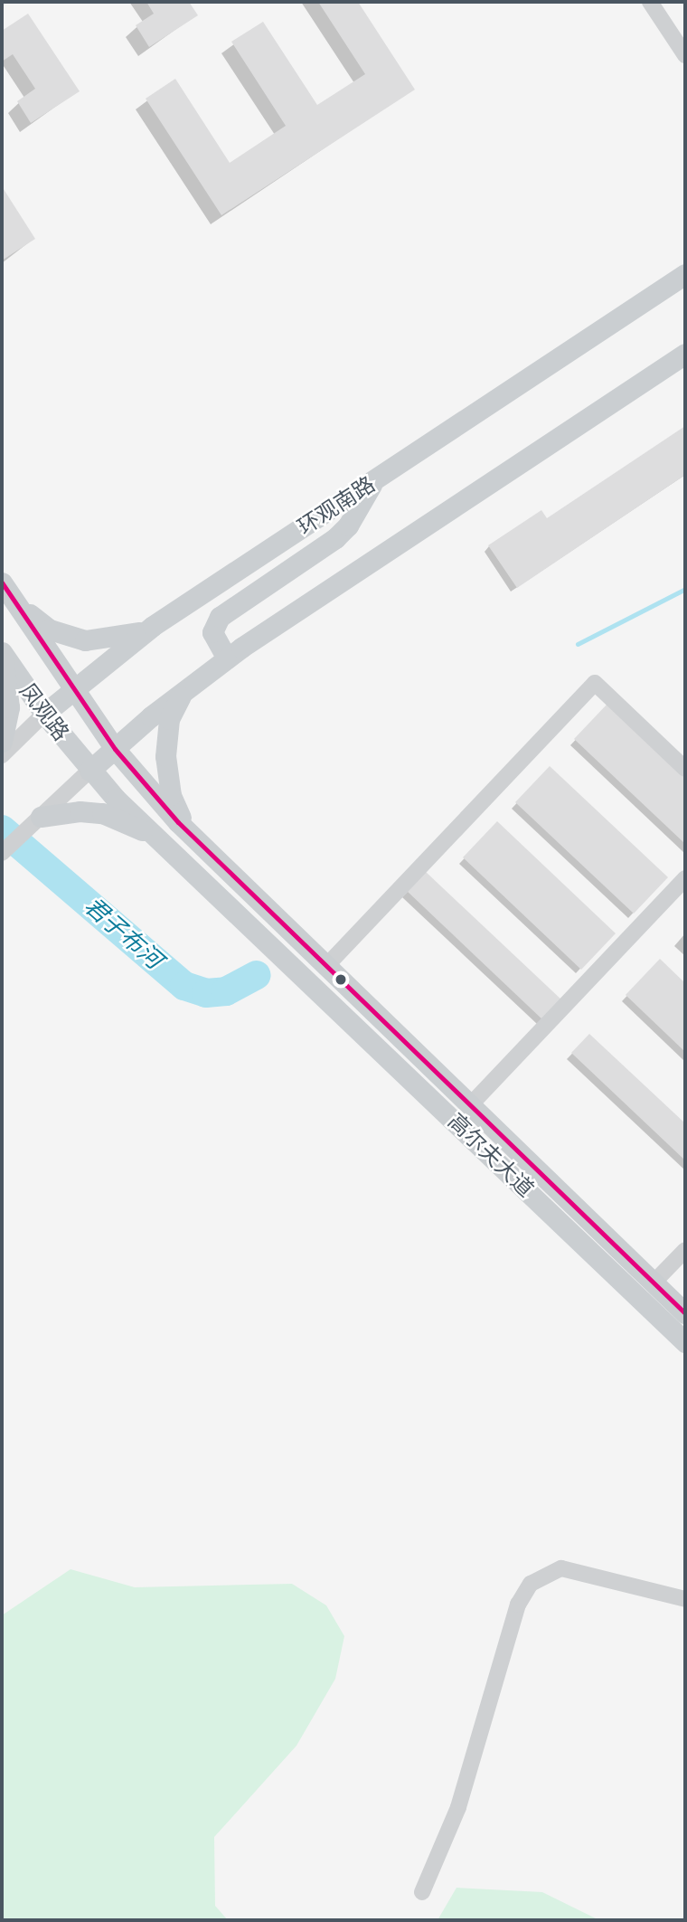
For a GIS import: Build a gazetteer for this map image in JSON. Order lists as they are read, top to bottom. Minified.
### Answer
{"streets":{"main road":["环观南路","凤观路","高尔夫大道"]},"crossings":[["环观南路","凤观路"]],"water":["君子布河"]}
